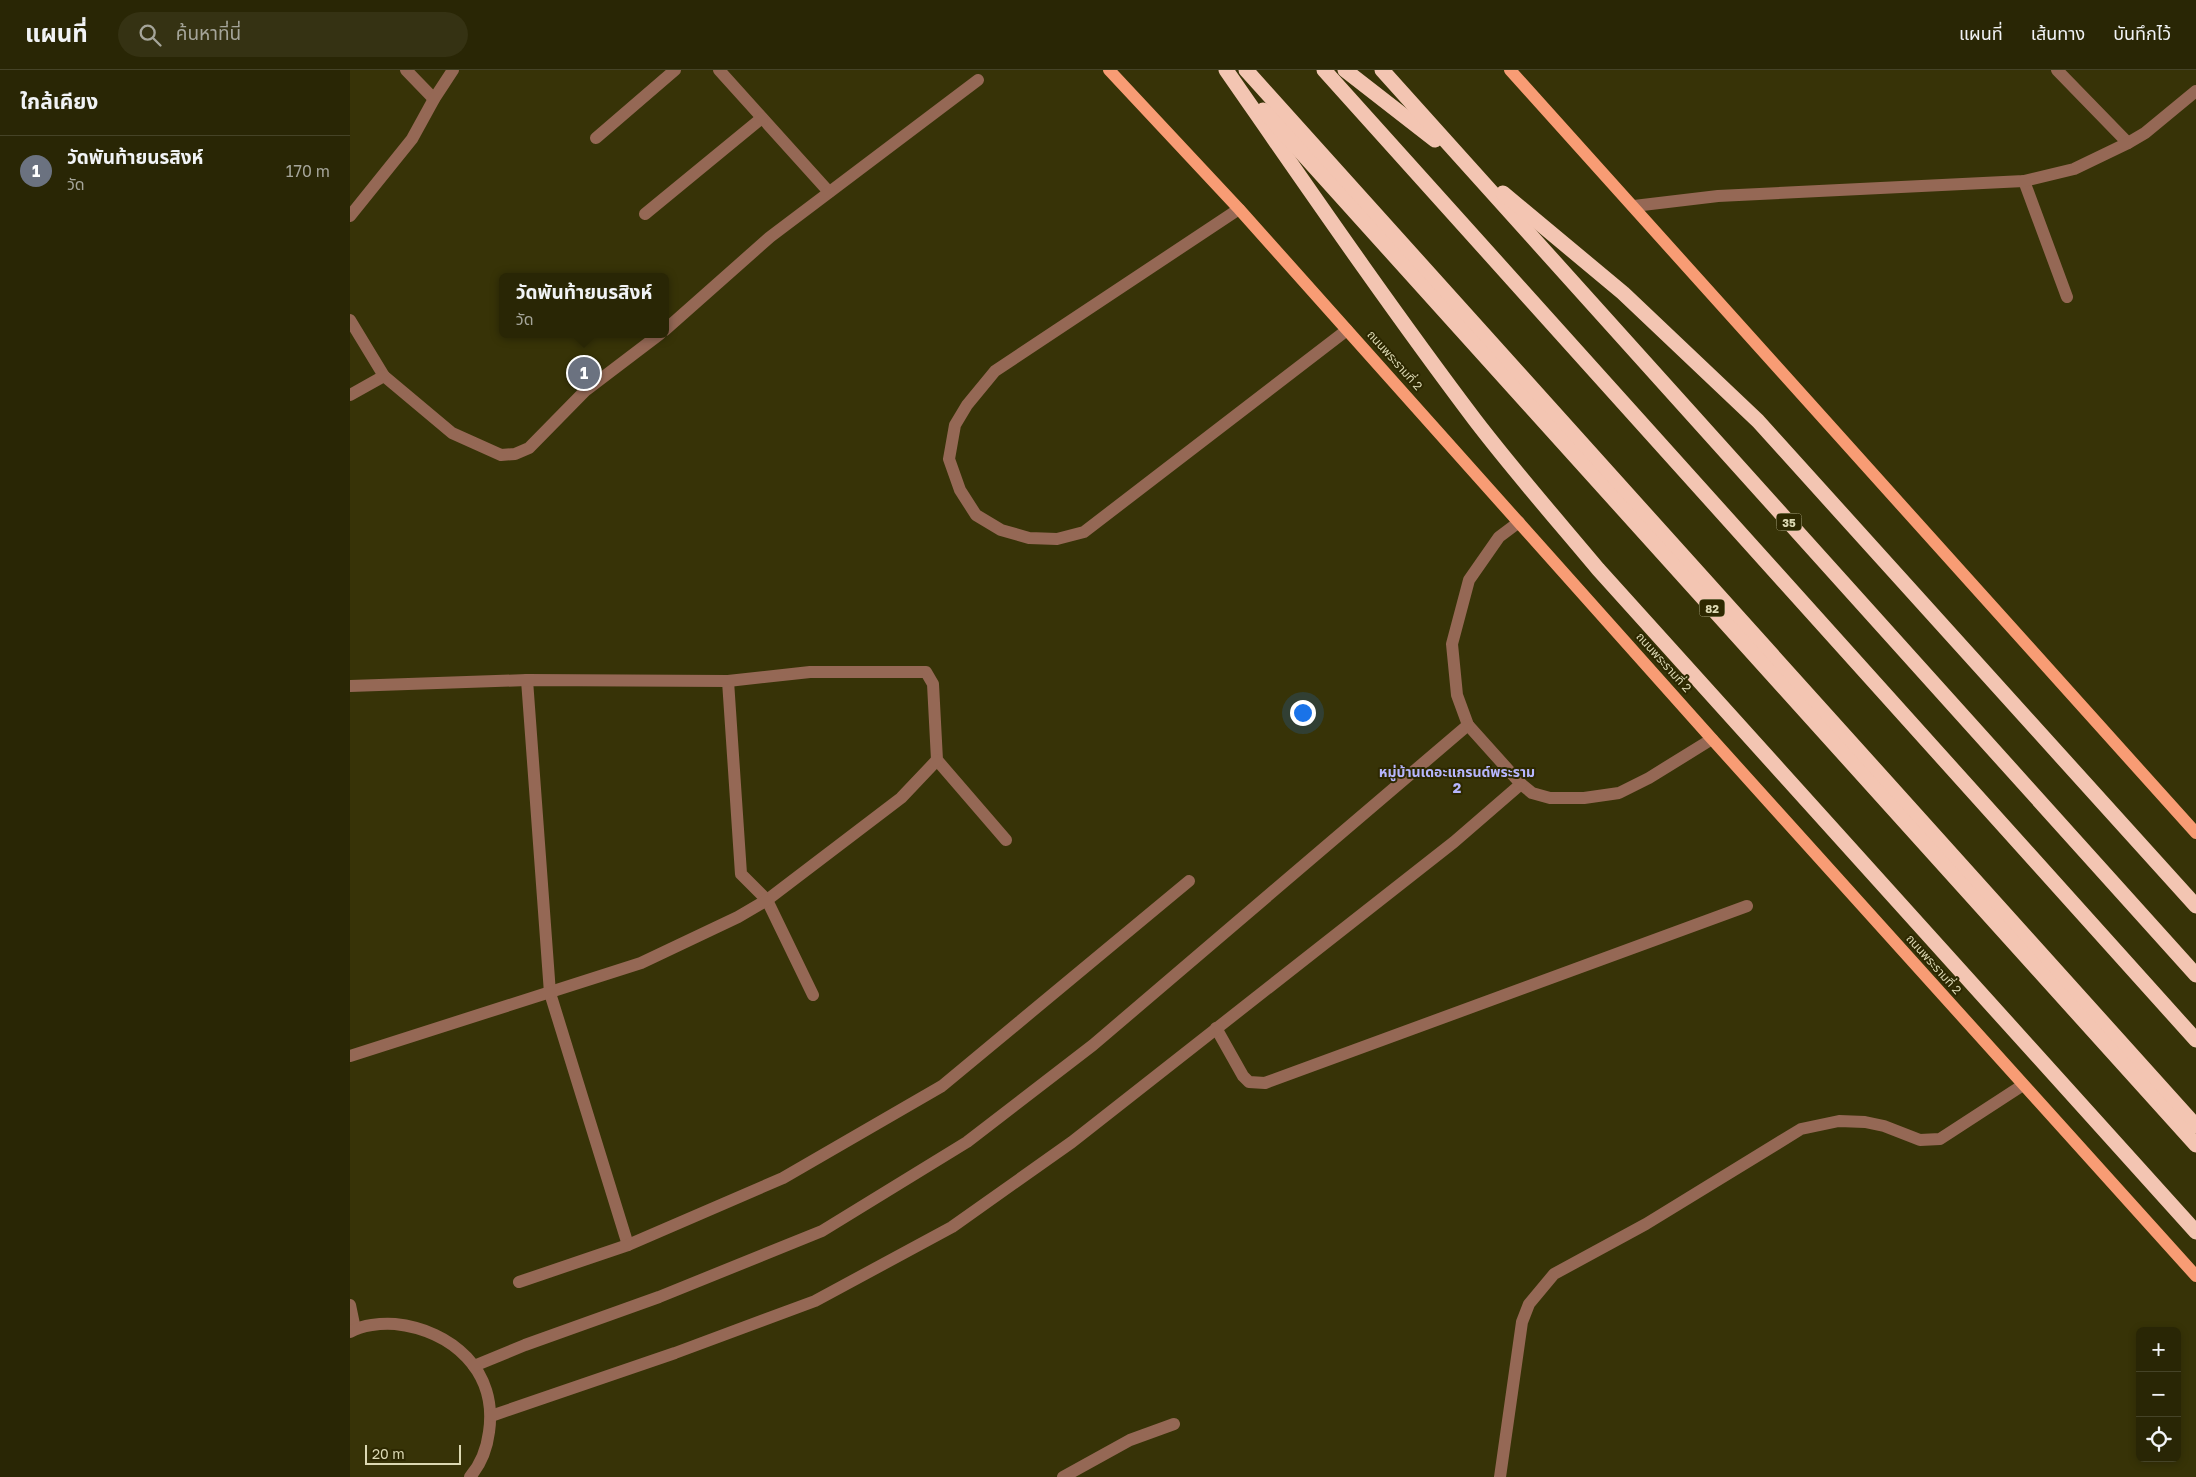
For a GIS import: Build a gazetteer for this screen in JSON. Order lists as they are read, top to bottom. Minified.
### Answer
{"streets":{"highway":["35","82"],"main road":["ถนนพระรามที่ 2"]},"districts":["หมู่บ้านเดอะแกรนด์พระราม 2"],"scale_bar":"20 m","page":{"header":"แผนที่","search":"ค้นหาที่นี่","nav":["แผนที่","เส้นทาง","บันทึกไว้"],"heading":"ใกล้เคียง","list":[{"mark":"1","name":"วัดพันท้ายนรสิงห์","note":"วัด","value":"170 m"}],"popup":["วัดพันท้ายนรสิงห์","วัด"],"pins":"1","map_buttons":["+","−"],"scale":"20 m"}}
